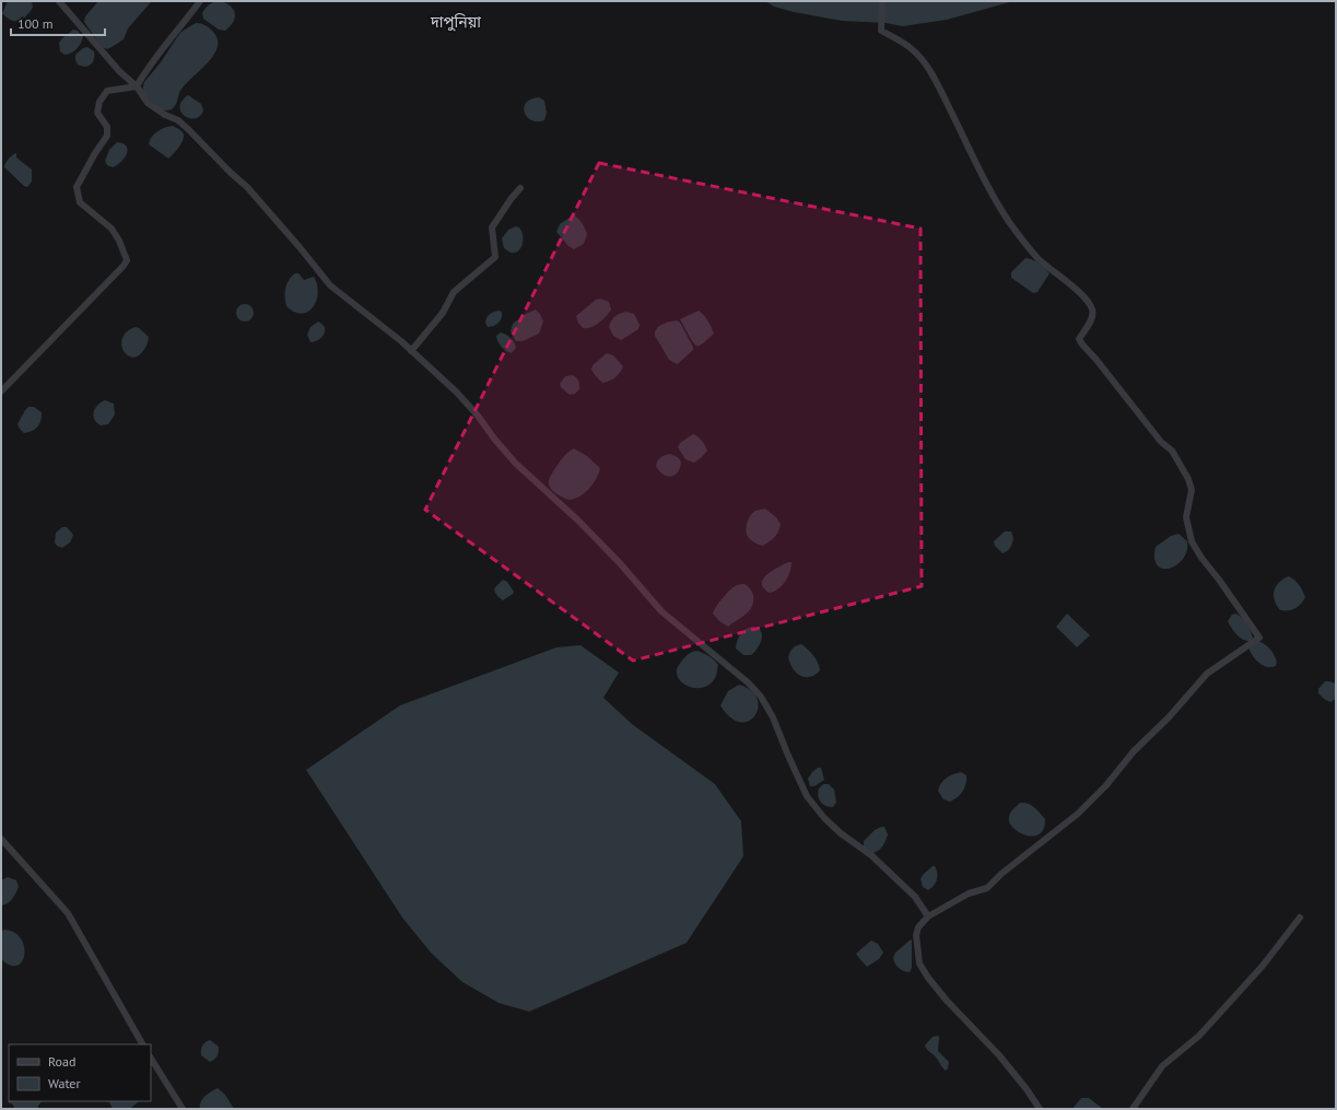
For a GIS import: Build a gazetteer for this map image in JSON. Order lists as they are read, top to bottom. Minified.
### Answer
{"districts":["দাপুনিয়া"],"legend":["Road","Water"],"scale_bar":"100 m"}
